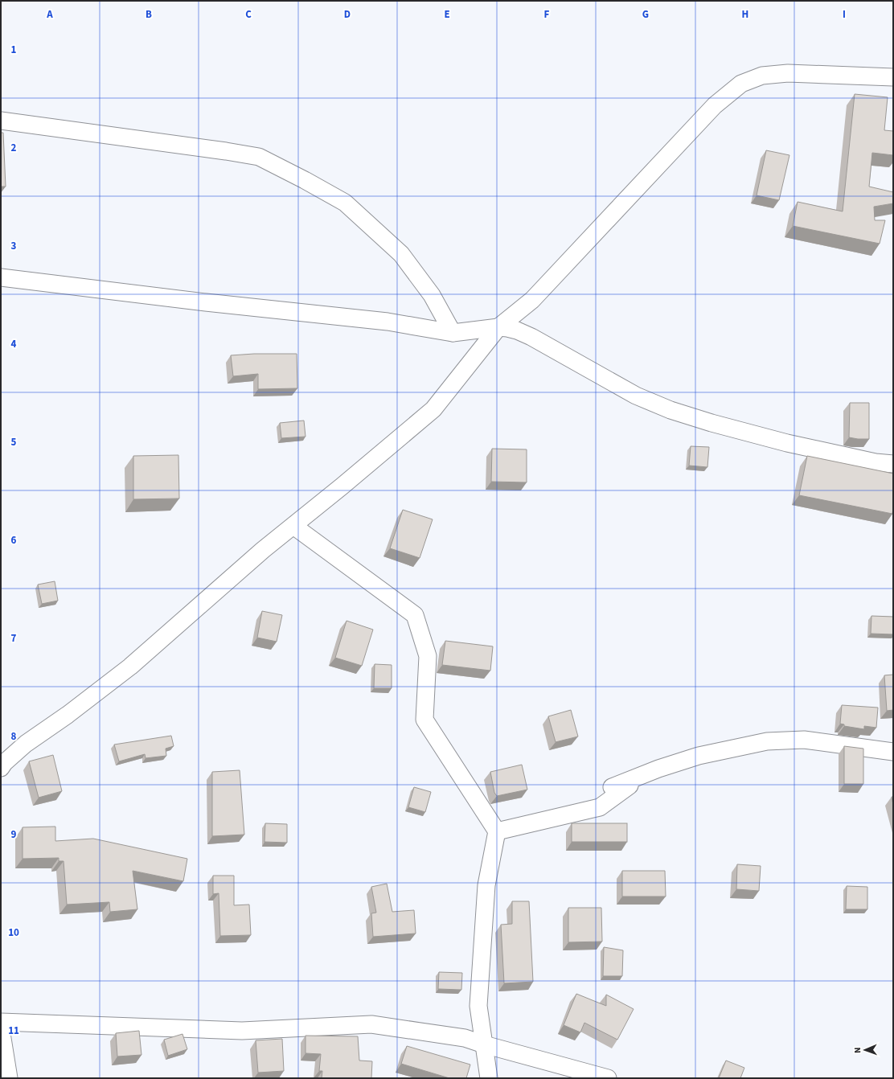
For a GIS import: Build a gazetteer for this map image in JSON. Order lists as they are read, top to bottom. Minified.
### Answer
{"north":"left","grid":{"columns":["A","B","C","D","E","F","G","H","I"],"rows":["1","2","3","4","5","6","7","8","9","10","11"]}}
